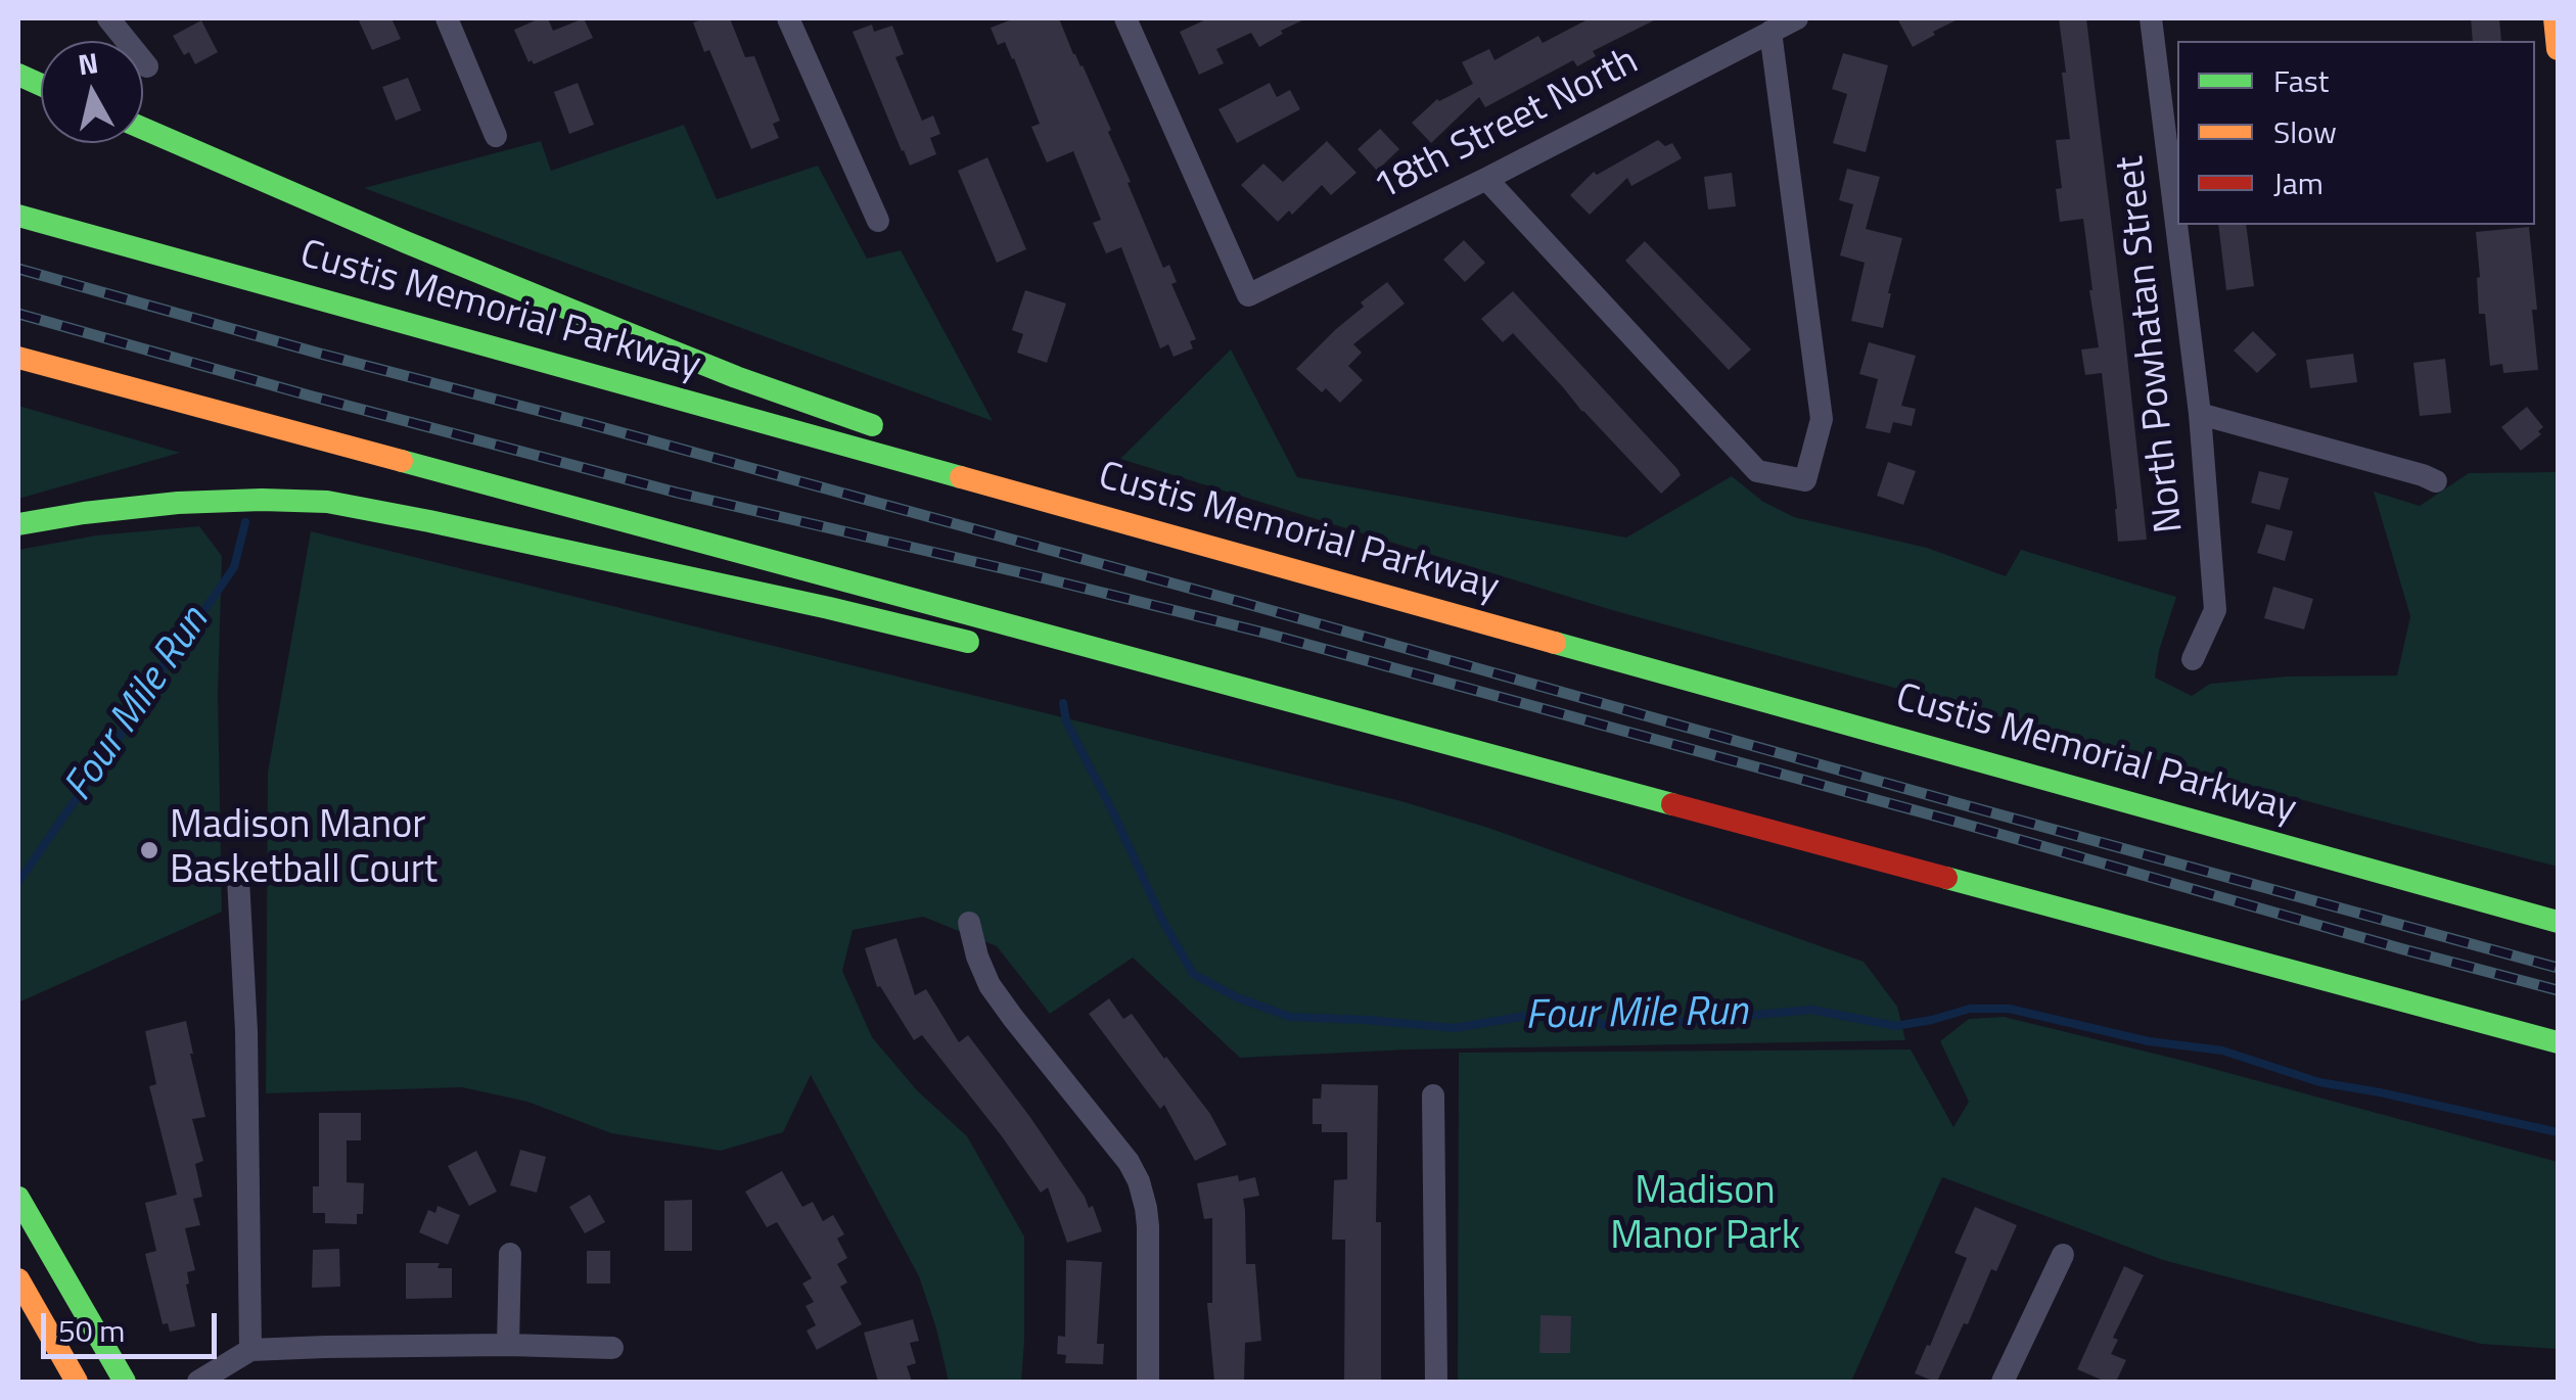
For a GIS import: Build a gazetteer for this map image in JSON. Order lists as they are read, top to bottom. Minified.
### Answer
{"streets":{"main road":["Custis Memorial Parkway"],"street":["18th Street North","North Powhatan Street"]},"water":["Four Mile Run"],"parks":["Madison Manor Park"],"places":["Madison Manor Basketball Court"],"legend":["Fast","Slow","Jam"],"scale_bar":"50 m","north":"top"}
